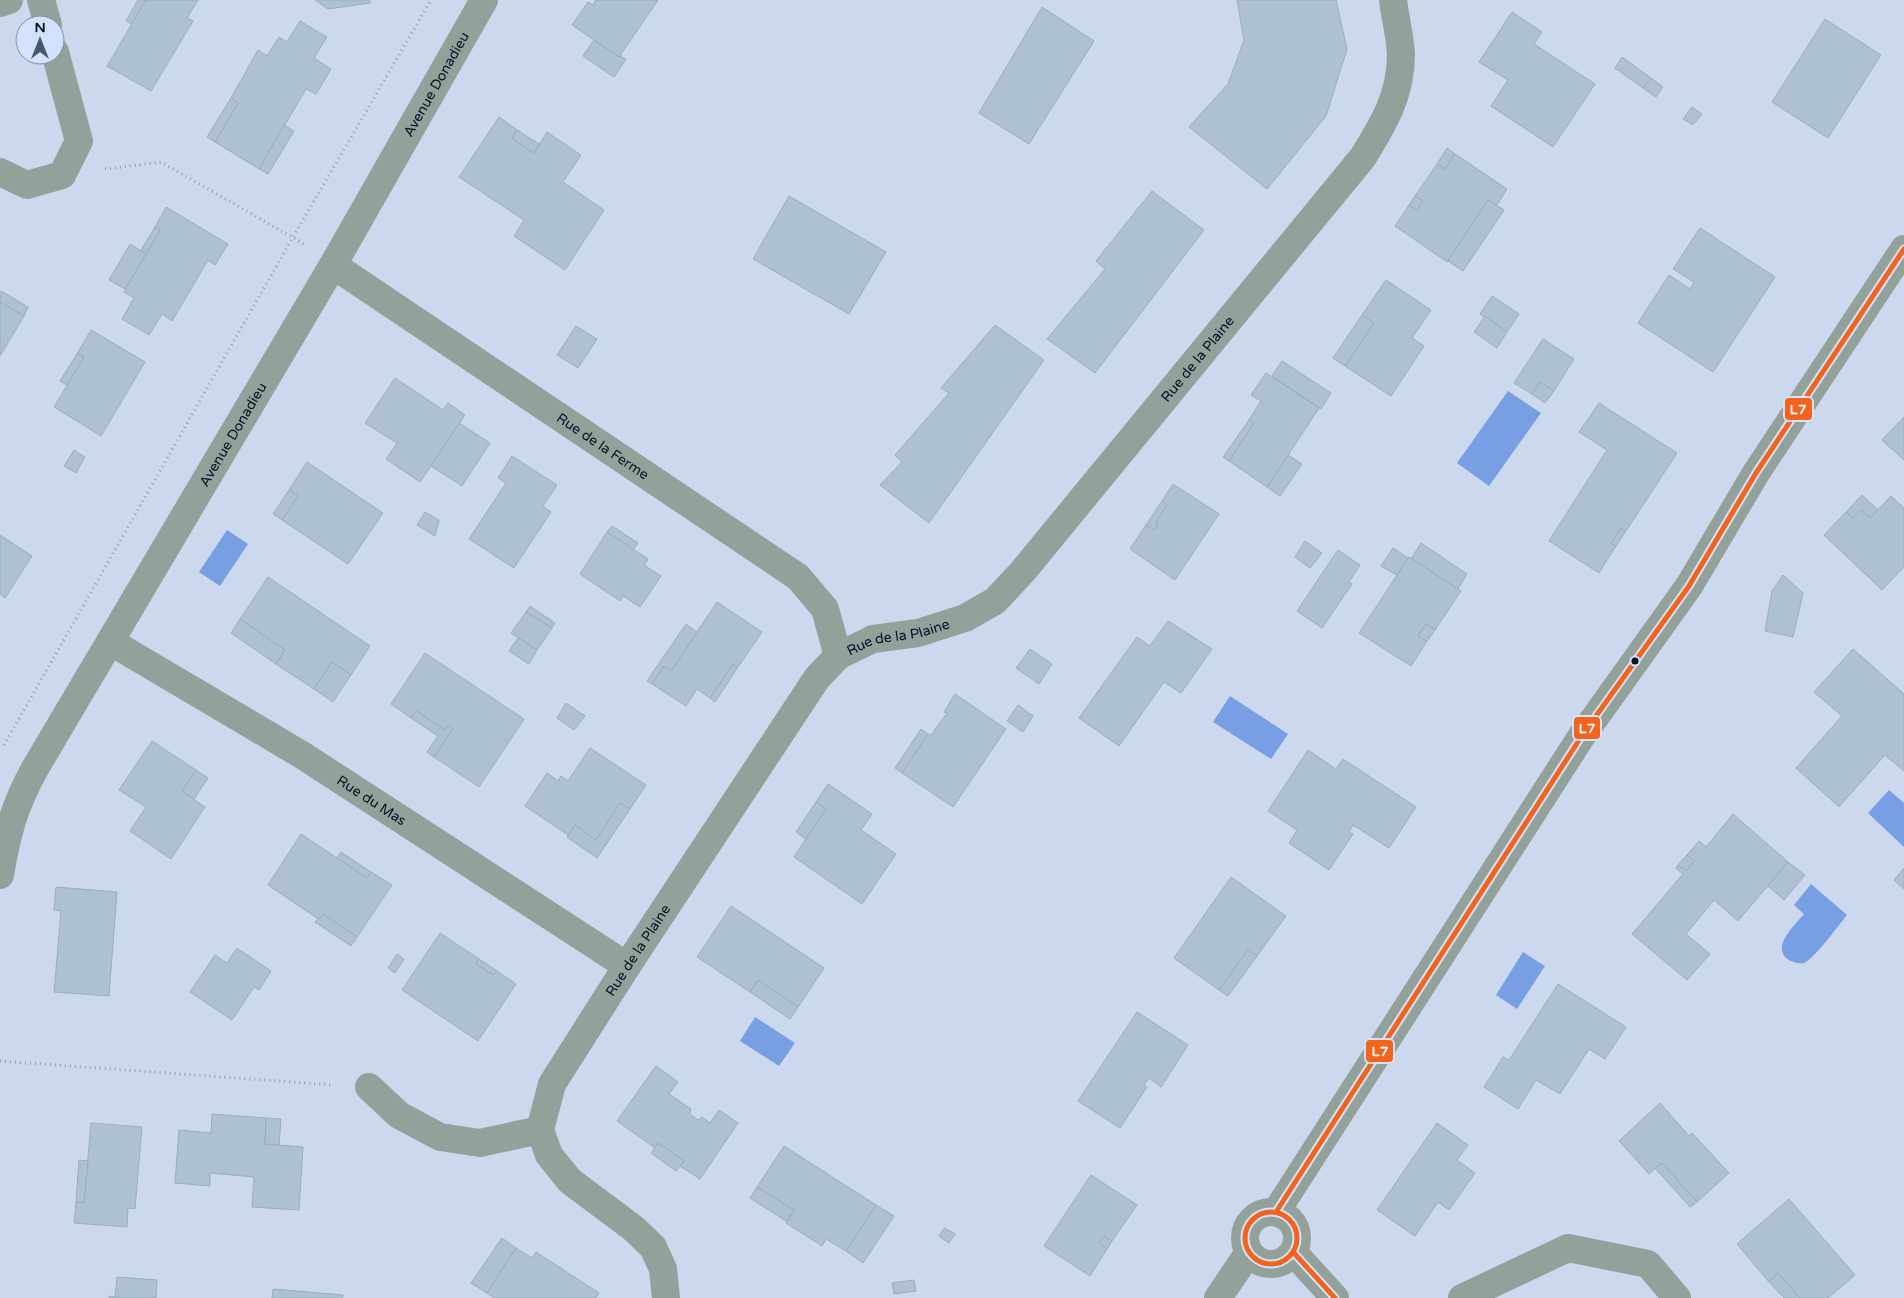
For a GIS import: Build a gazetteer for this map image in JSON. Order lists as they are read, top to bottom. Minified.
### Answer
{"streets":{"street":["Avenue Donadieu","Rue de la Plaine","Rue de la Ferme","Rue du Mas"]},"crossings":[["Avenue Donadieu","Rue de la Ferme"],["Avenue Donadieu","Rue du Mas"],["Rue de la Plaine","Rue de la Ferme"],["Rue de la Plaine","Rue du Mas"]],"lines":["transit line L7"],"north":"top"}
